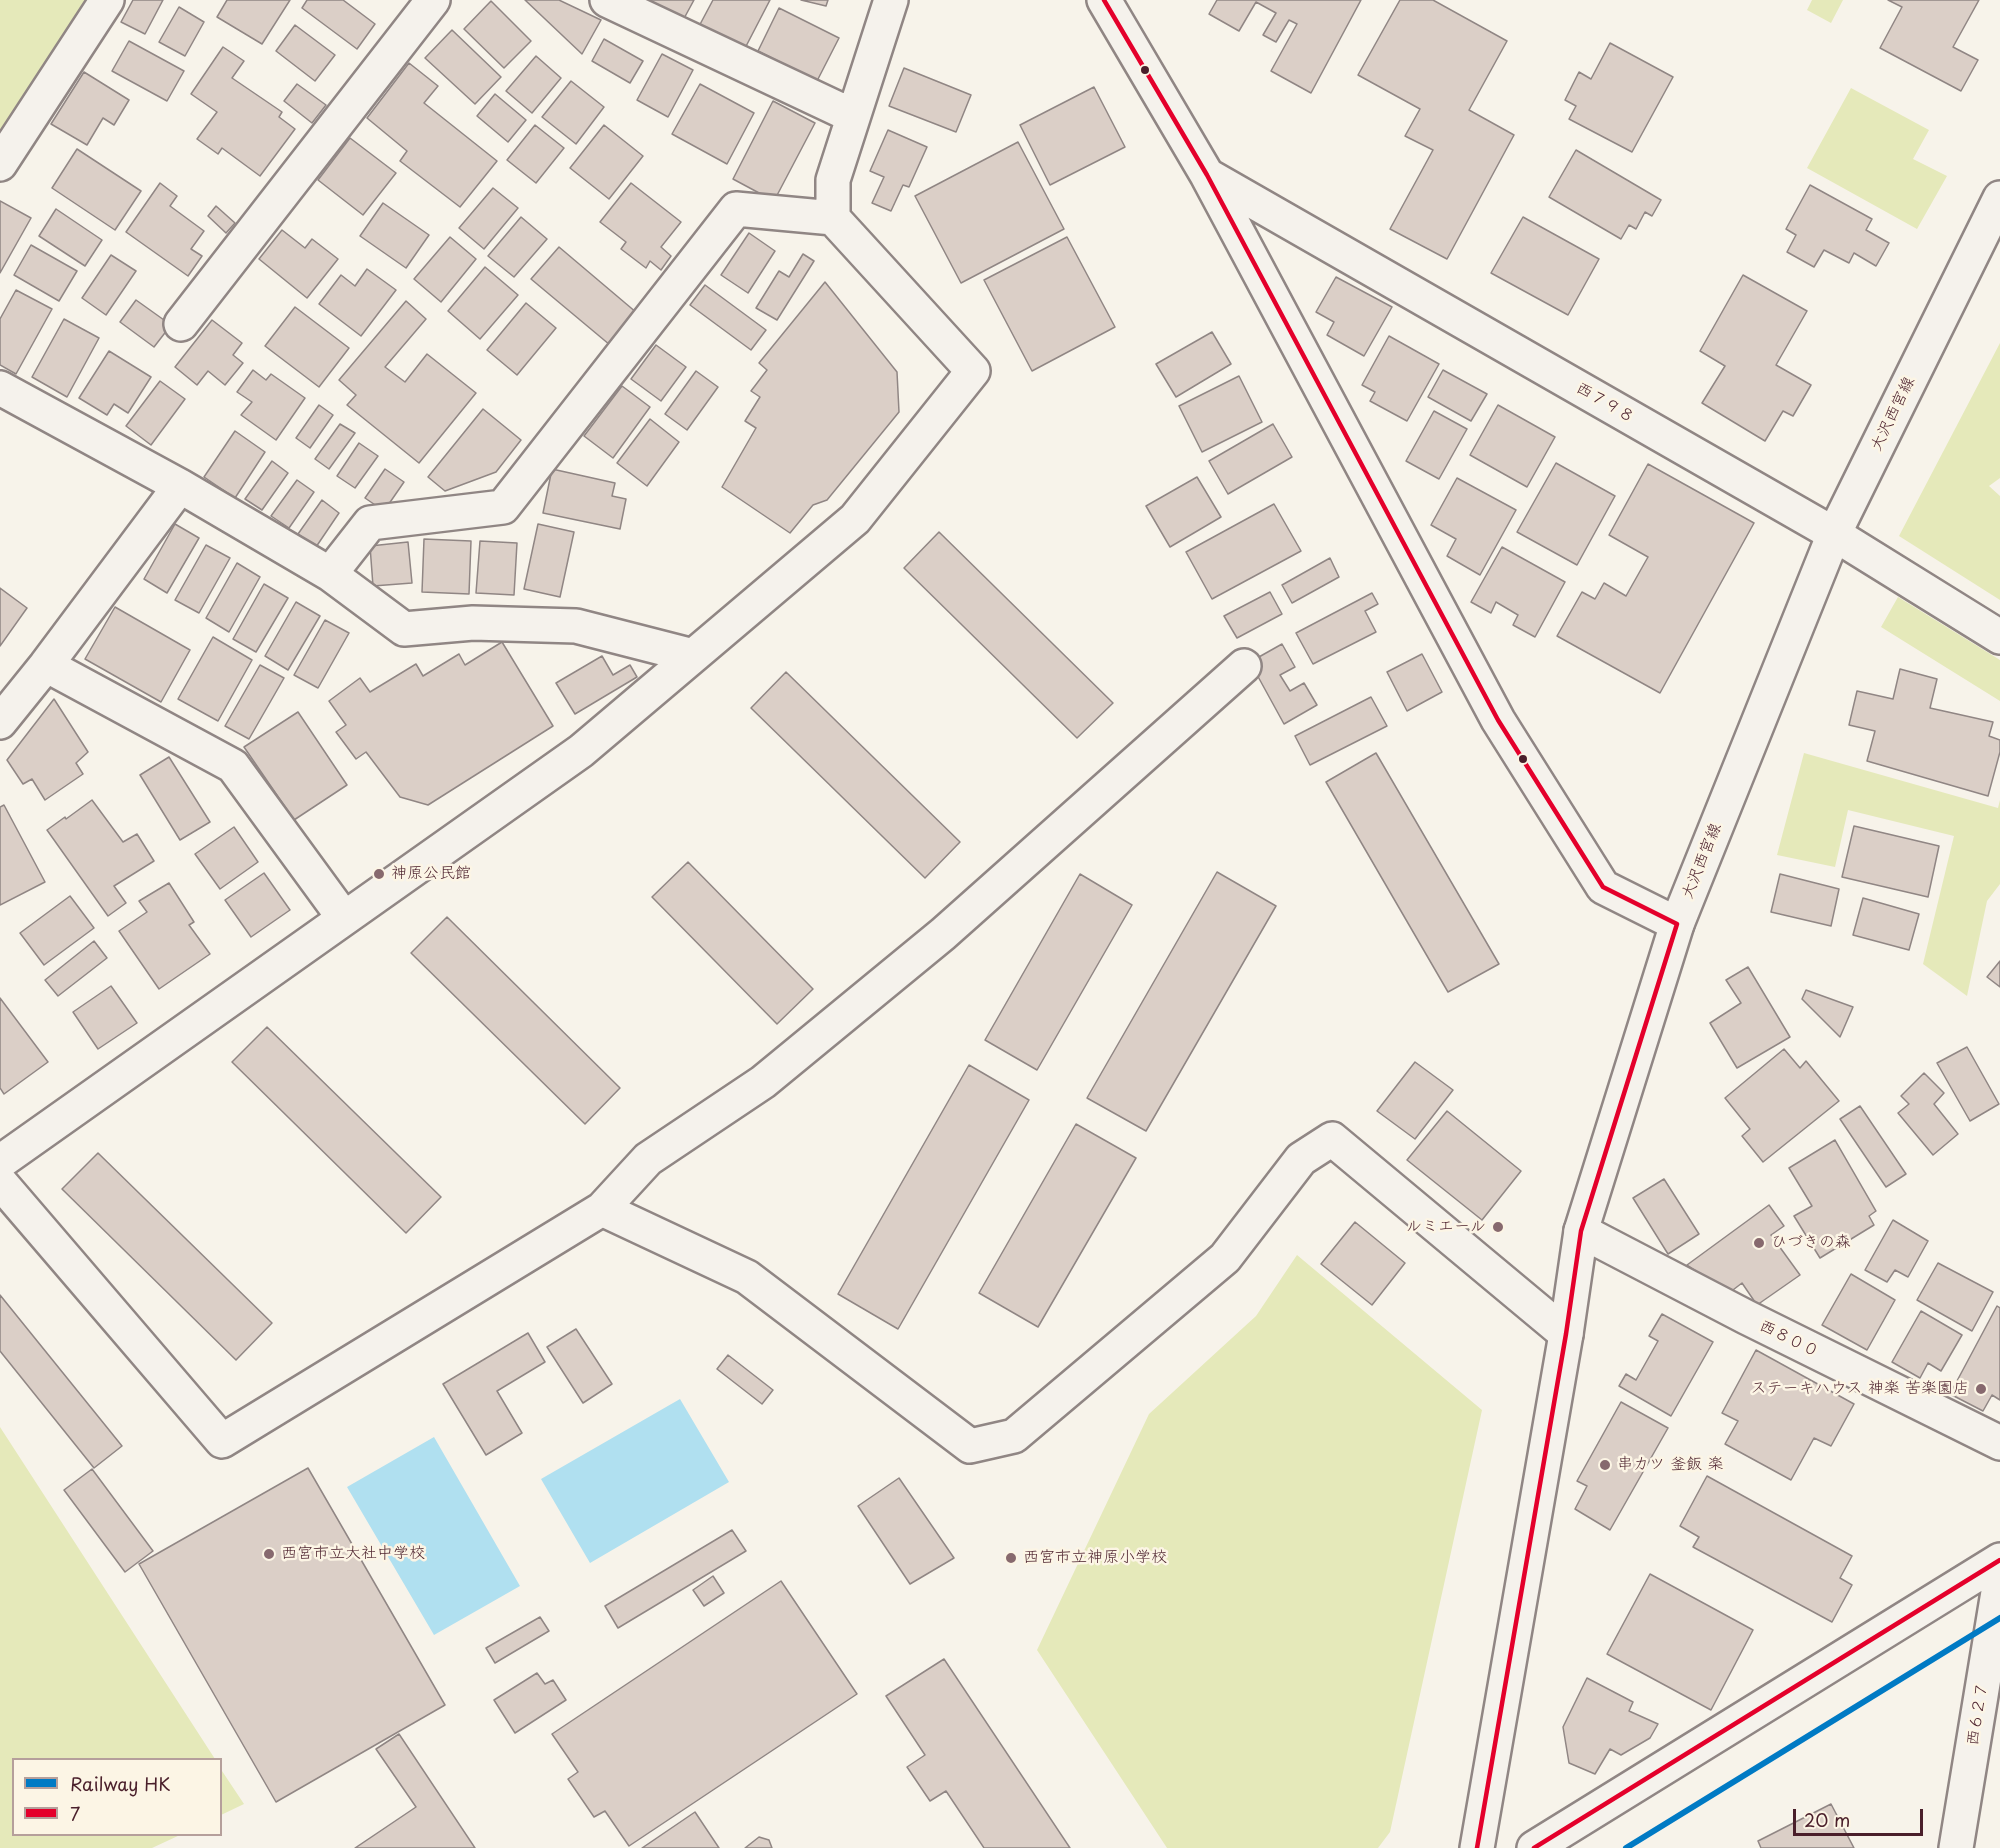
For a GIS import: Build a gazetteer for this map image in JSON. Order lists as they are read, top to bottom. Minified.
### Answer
{"streets":{"street":["西７９８","大沢西宮線","西８００","西６２７"]},"crossings":[["西７９８","大沢西宮線"],["大沢西宮線","西８００"]],"places":["神原公民館","ルミエール","ひづきの森","ステーキハウス 神楽 苦楽園店","串カツ 釜飯 楽","西宮市立大社中学校","西宮市立神原小学校"],"lines":["transit line 7","rail line HK"],"legend":["Railway HK","7"],"scale_bar":"20 m"}
